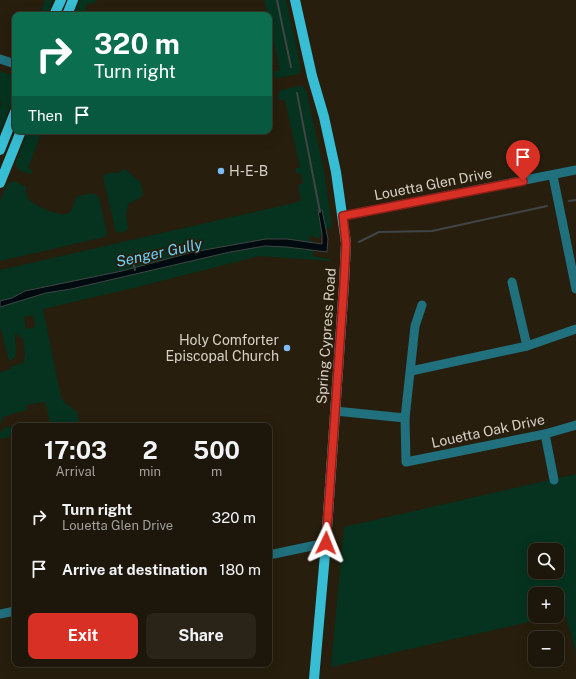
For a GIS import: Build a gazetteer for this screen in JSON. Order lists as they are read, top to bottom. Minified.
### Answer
{"streets":{"main road":["Spring Cypress Road"],"street":["Louetta Glen Drive","Louetta Oak Drive"]},"crossings":[["Louetta Glen Drive","Spring Cypress Road"]],"water":["Senger Gully"],"places":["H-E-B","Holy Comforter Episcopal Church"],"page":{"turn":["320 m","Turn right"],"then":"Then","eta":["17:03","Arrival","2","min","500","m"],"list":[{"name":"Turn right","note":"Louetta Glen Drive","value":"320 m"},{"name":"Arrive at destination","value":"180 m"}],"map_buttons":["+","−"],"buttons":["Exit","Share"]}}
